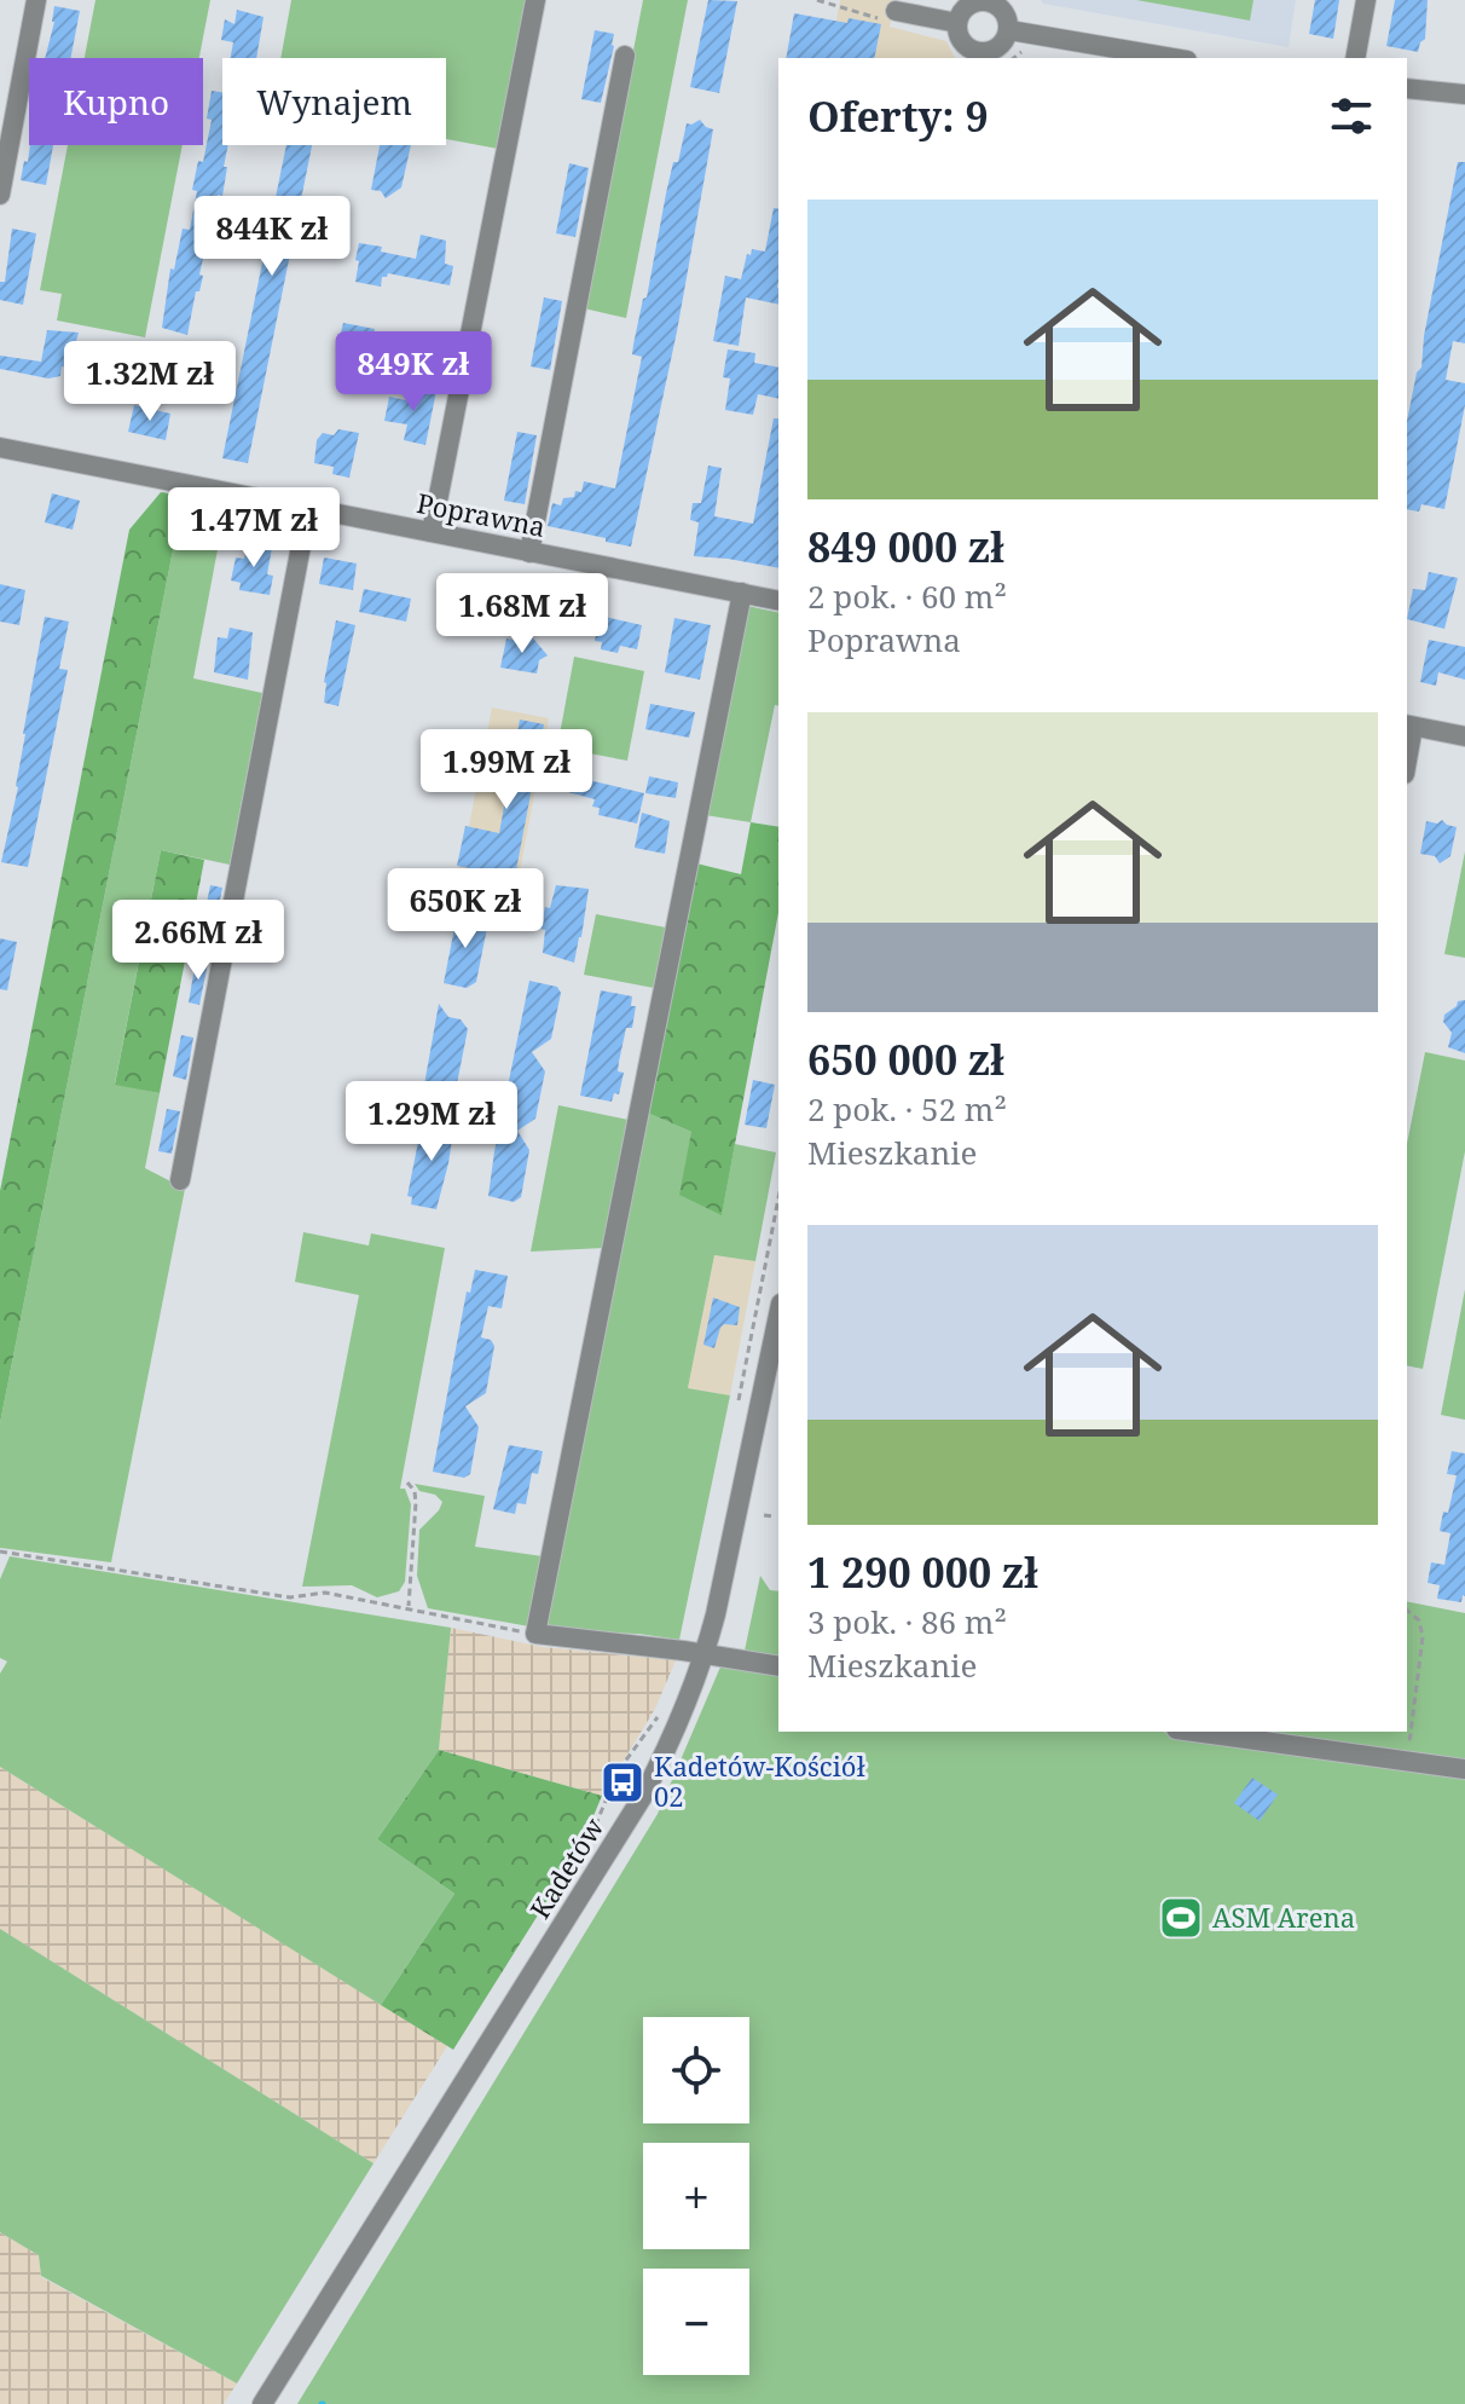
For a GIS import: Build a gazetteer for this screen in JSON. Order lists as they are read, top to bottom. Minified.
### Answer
{"streets":{"street":["Poprawna","Kadetów"]},"places":{"bus stop":["Kadetów-Kościół 02"],"sports":["ASM Arena"]},"page":{"chip":["Kupno","Wynajem"],"heading":"Oferty: 9","list":[{"name":"849 000 zł","note":"2 pok. · 60 m² · Poprawna"},{"name":"650 000 zł","note":"2 pok. · 52 m² · Mieszkanie"},{"name":"1 290 000 zł","note":"3 pok. · 86 m² · Mieszkanie"}],"price":["844K zł","849K zł","1.32M zł","1.47M zł","1.68M zł","1.99M zł","650K zł","2.66M zł","1.29M zł"],"map_buttons":["+","−"]}}
